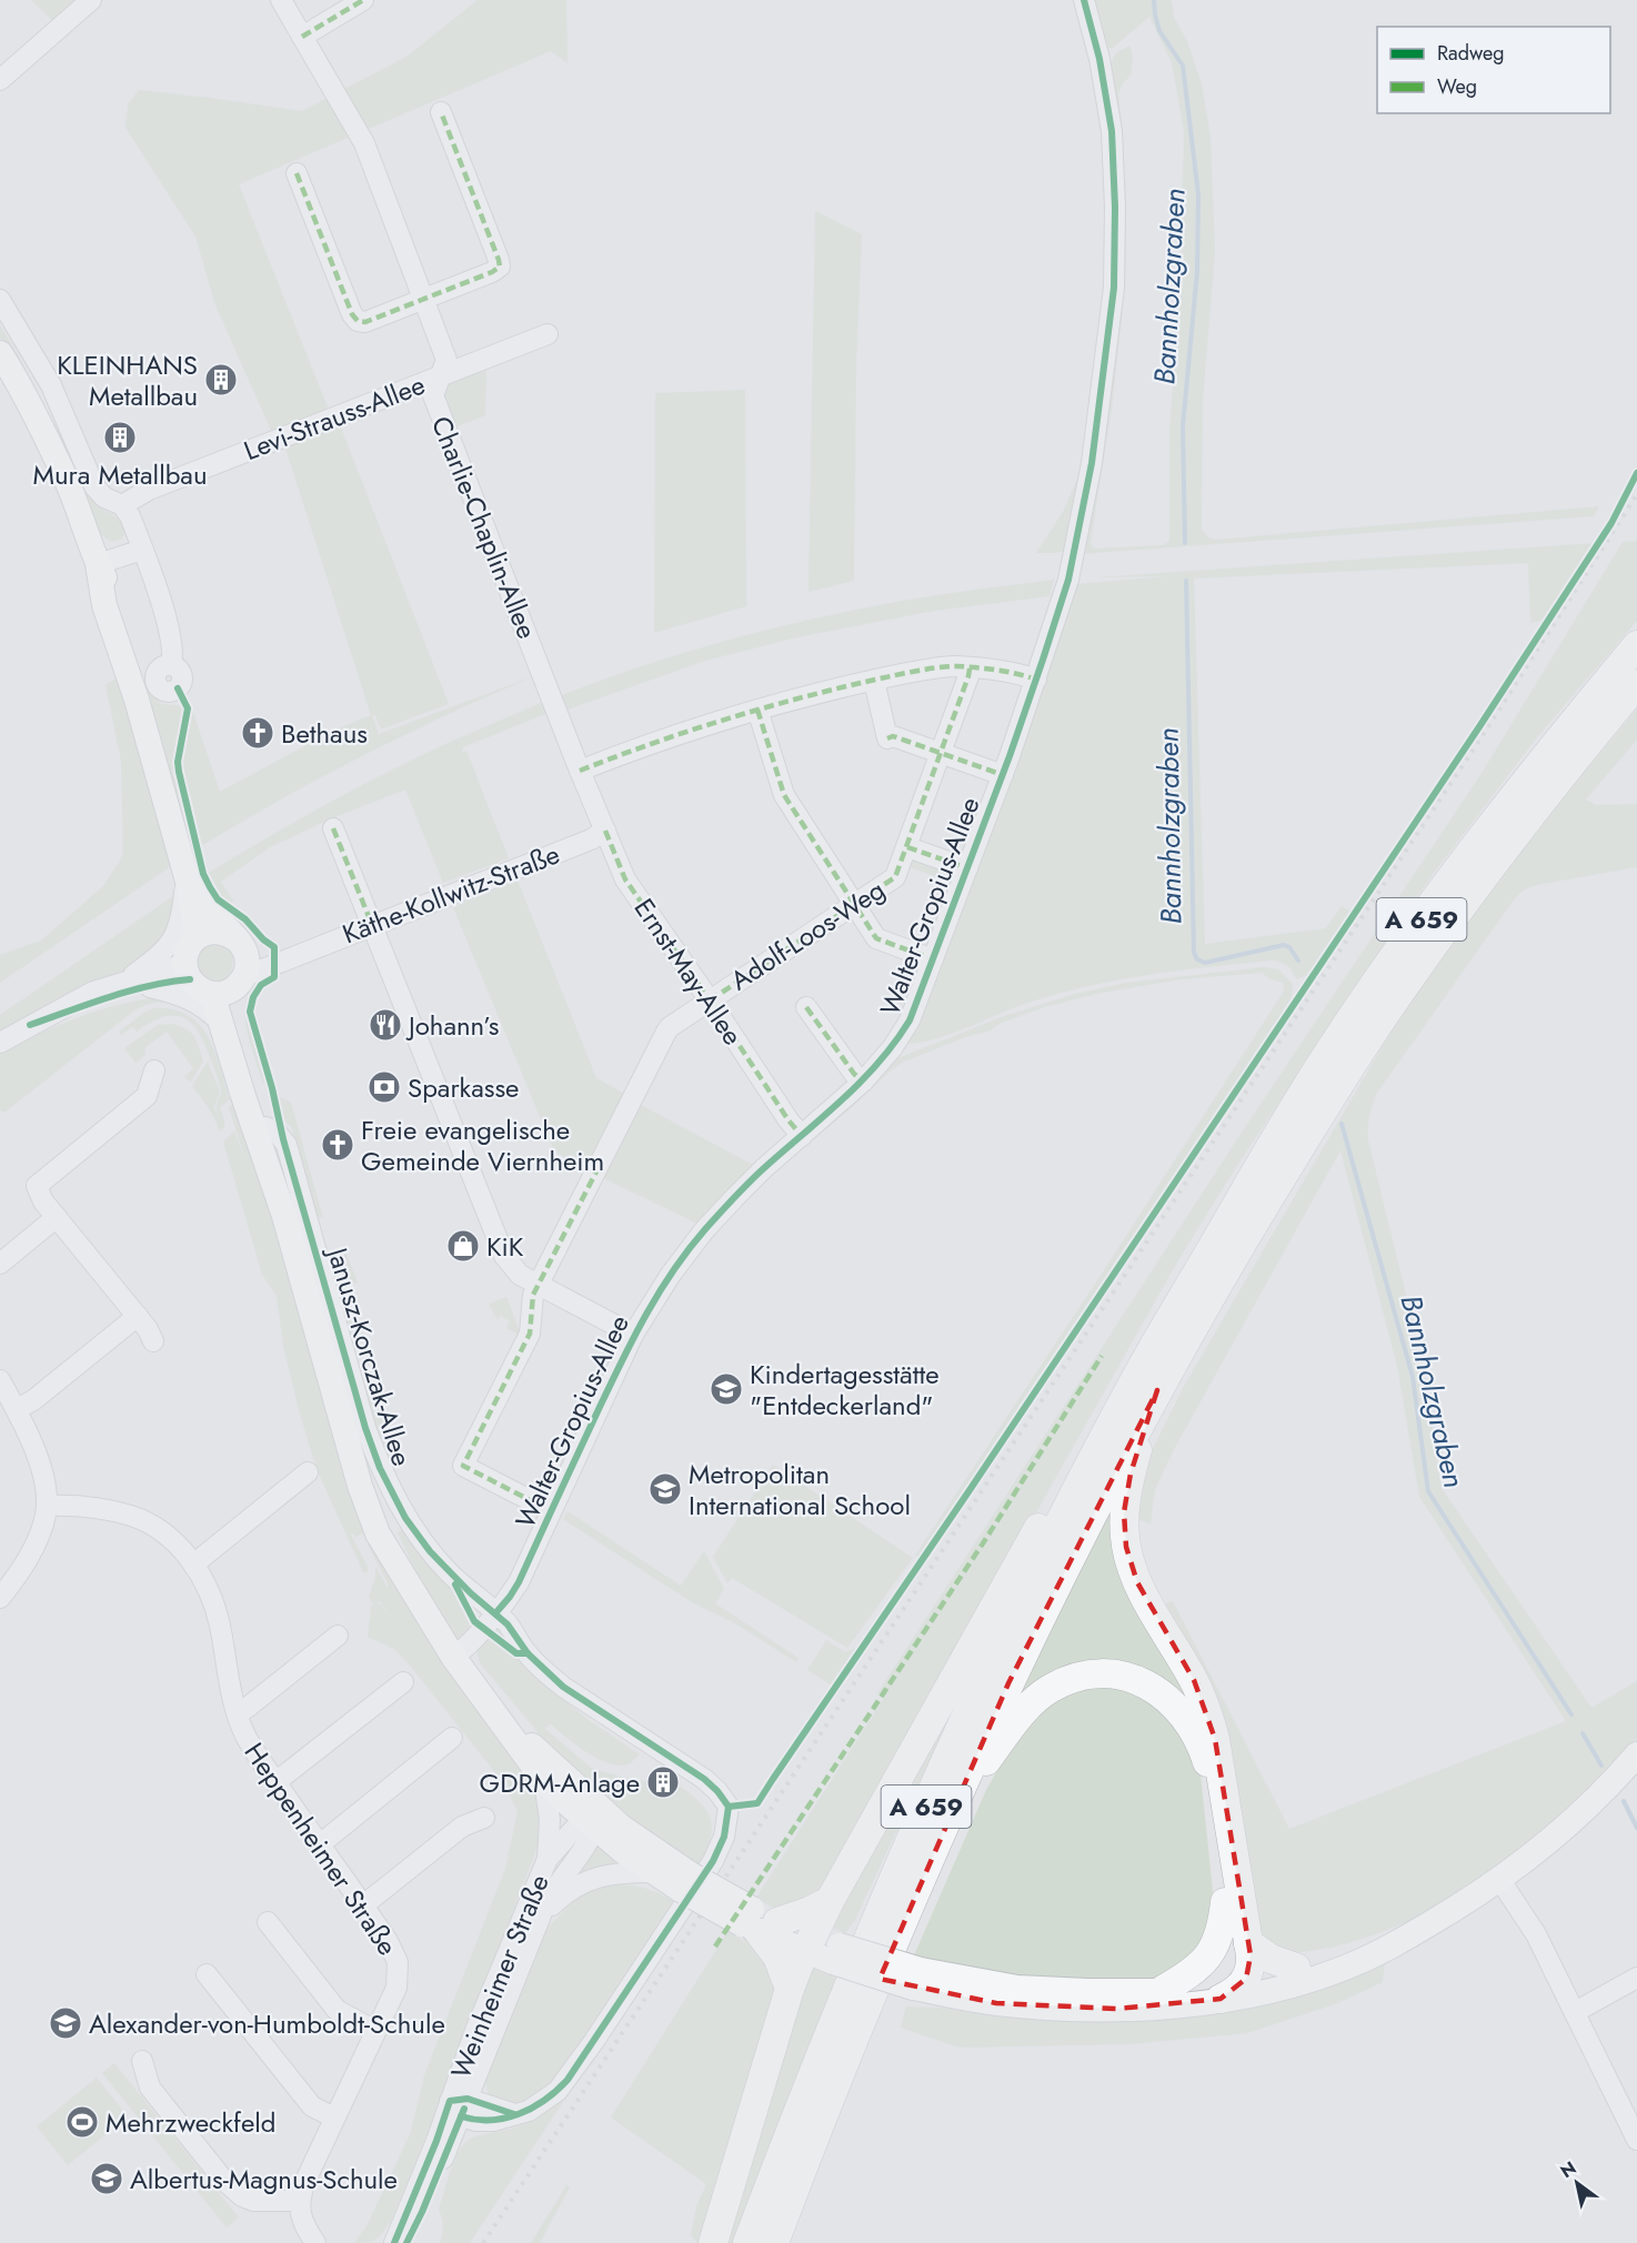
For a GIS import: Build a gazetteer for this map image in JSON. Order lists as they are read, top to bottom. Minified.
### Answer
{"streets":{"highway":["A 659"],"street":["Levi-Strauss-Allee","Charlie-Chaplin-Allee","Käthe-Kollwitz-Straße","Walter-Gropius-Allee","Adolf-Loos-Weg","Ernst-May-Allee","Janusz-Korczak-Allee","Heppenheimer Straße","Weinheimer Straße"]},"crossings":[["Levi-Strauss-Allee","Charlie-Chaplin-Allee"],["Charlie-Chaplin-Allee","Ernst-May-Allee"],["Käthe-Kollwitz-Straße","Ernst-May-Allee"],["Walter-Gropius-Allee","Ernst-May-Allee"],["Walter-Gropius-Allee","Janusz-Korczak-Allee"],["Adolf-Loos-Weg","Ernst-May-Allee"],["Janusz-Korczak-Allee","Weinheimer Straße"]],"water":["Bannholzgraben"],"places":{"building":["KLEINHANS Metallbau","Mura Metallbau","GDRM-Anlage"],"church":["Bethaus","Freie evangelische Gemeinde Viernheim"],"restaurant":["Johann’s"],"bank":["Sparkasse"],"shop":["KiK"],"school or university":["Kindertagesstätte \"Entdeckerland\"","Metropolitan International School","Alexander-von-Humboldt-Schule","Albertus-Magnus-Schule"],"sports":["Mehrzweckfeld"]},"legend":["Radweg","Weg"],"north":"top left"}
